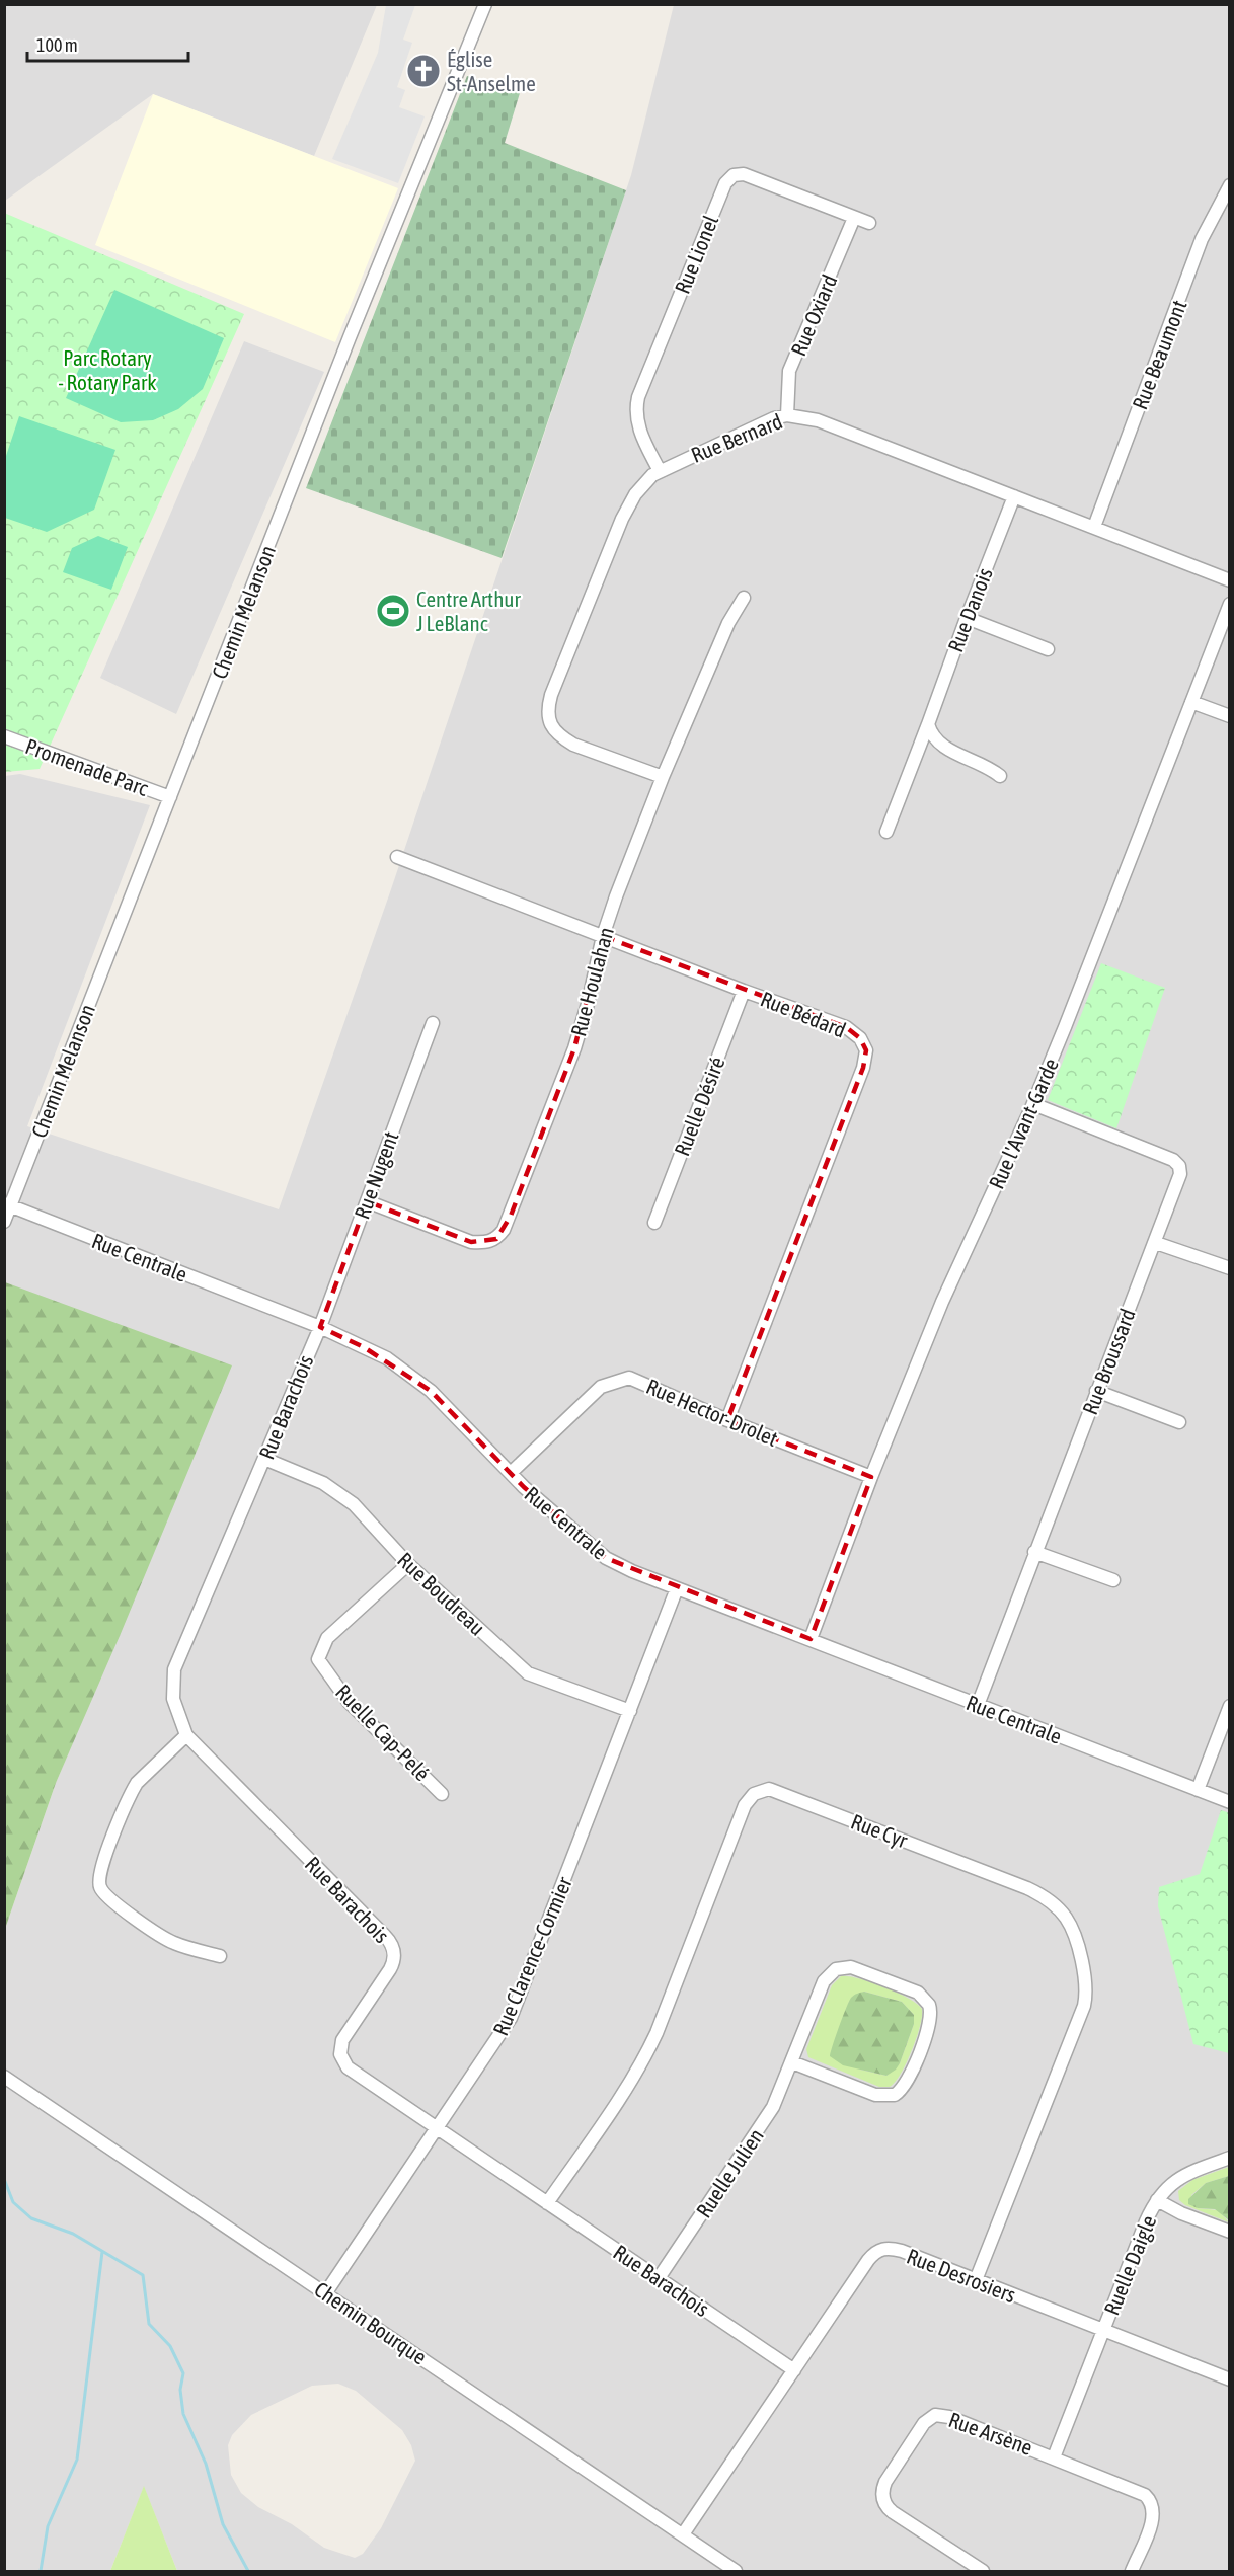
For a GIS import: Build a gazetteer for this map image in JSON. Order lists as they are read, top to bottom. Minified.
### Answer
{"streets":{"street":["Rue Lionel","Rue Oxiard","Rue Beaumont","Rue Bernard","Rue Danois","Chemin Melanson","Promenade Parc","Rue Houlahan","Rue Bédard","Ruelle Désiré","Rue l'Avant-Garde","Rue Nugent","Rue Centrale","Rue Broussard","Rue Barachois","Rue Hector-Drolet","Rue Boudreau","Ruelle Cap-Pelé","Rue Cyr","Rue Clarence-Cormier","Ruelle Julien","Ruelle Daigle","Rue Desrosiers","Chemin Bourque","Rue Arsène"]},"crossings":[["Rue Lionel","Rue Oxiard"],["Rue Lionel","Rue Bernard"],["Rue Oxiard","Rue Bernard"],["Rue Beaumont","Rue Bernard"],["Rue Bernard","Rue Danois"],["Rue Bernard","Rue Houlahan"],["Chemin Melanson","Promenade Parc"],["Chemin Melanson","Rue Centrale"],["Rue Houlahan","Rue Bédard"],["Rue Houlahan","Rue Nugent"],["Rue Bédard","Ruelle Désiré"],["Rue Bédard","Rue Hector-Drolet"],["Rue l'Avant-Garde","Rue Centrale"],["Rue l'Avant-Garde","Rue Broussard"],["Rue l'Avant-Garde","Rue Hector-Drolet"],["Rue Nugent","Rue Centrale"],["Rue Nugent","Rue Barachois"],["Rue Centrale","Rue Broussard"],["Rue Centrale","Rue Barachois"],["Rue Centrale","Rue Hector-Drolet"],["Rue Centrale","Rue Clarence-Cormier"],["Rue Barachois","Rue Boudreau"],["Rue Barachois","Rue Cyr"],["Rue Barachois","Rue Clarence-Cormier"],["Rue Barachois","Ruelle Julien"],["Rue Barachois","Rue Desrosiers"],["Rue Boudreau","Ruelle Cap-Pelé"],["Rue Boudreau","Rue Clarence-Cormier"],["Rue Cyr","Rue Desrosiers"],["Rue Clarence-Cormier","Chemin Bourque"],["Ruelle Daigle","Rue Desrosiers"],["Ruelle Daigle","Rue Arsène"],["Rue Desrosiers","Chemin Bourque"]],"parks":["Parc Rotary - Rotary Park"],"places":{"church":["Église St-Anselme"],"sports":["Centre Arthur J LeBlanc"]},"scale_bar":"100 m"}
